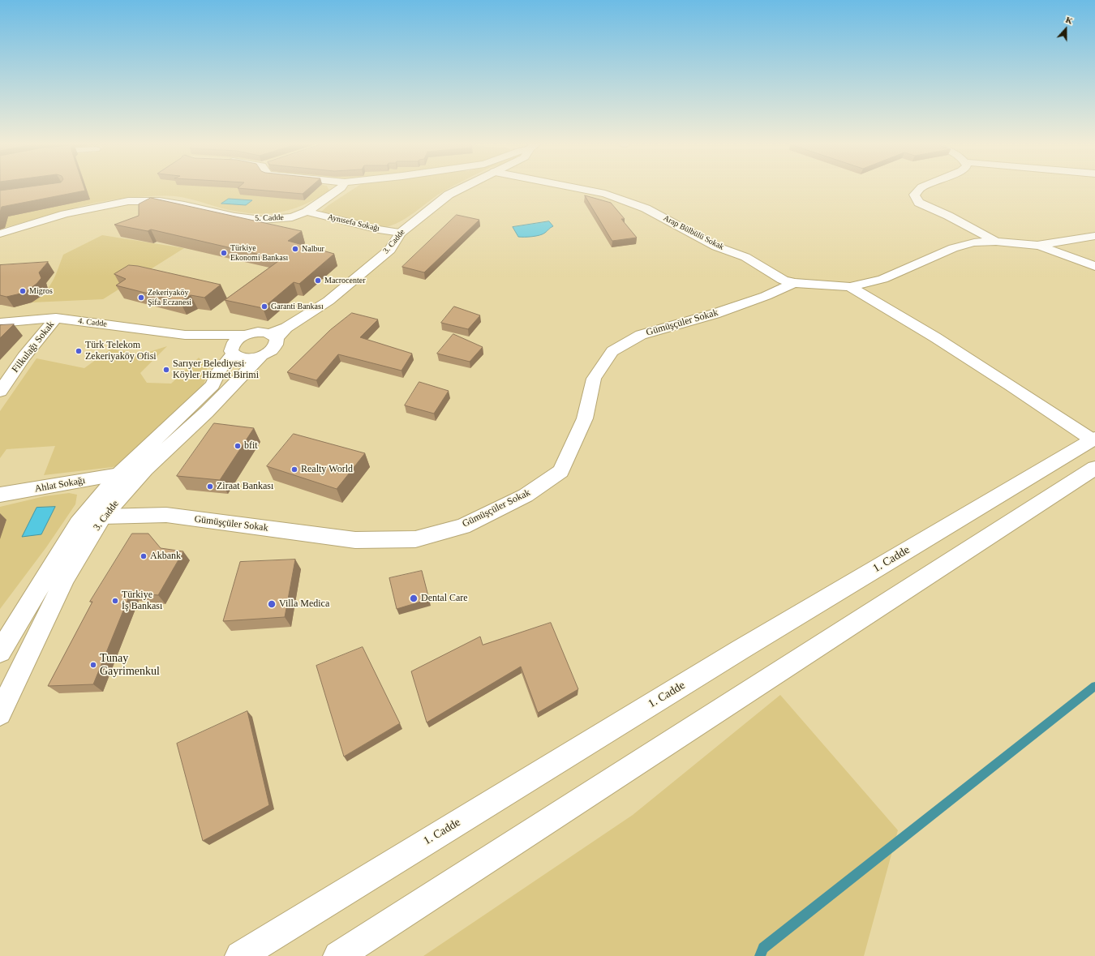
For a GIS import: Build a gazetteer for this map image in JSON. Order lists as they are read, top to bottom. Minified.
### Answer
{"streets":{"street":["5. Cadde","Aynısefa Sokağı","Arap Bülbülü Sokak","3. Cadde","4. Cadde","Gümüşçüler Sokak","Filkulağı Sokak","Ahlat Sokağı","1. Cadde"]},"crossings":[["5. Cadde","Aynısefa Sokağı"],["Aynısefa Sokağı","3. Cadde"],["Arap Bülbülü Sokak","Gümüşçüler Sokak"],["3. Cadde","Gümüşçüler Sokak"],["3. Cadde","Ahlat Sokağı"],["4. Cadde","Filkulağı Sokak"]],"places":["Nalbur","Türkiye Ekonomi Bankası","Macrocenter","Migros","Zekeriyaköy Şifa Eczanesi","Garanti Bankası","Türk Telekom Zekeriyaköy Ofisi","Sarıyer Belediyesi Köyler Hizmet Birimi","bfit","Realty World","Ziraat Bankası","Akbank","Dental Care","Türkiye İş Bankası","Villa Medica","Tunay Gayrimenkul"],"north":"top"}
